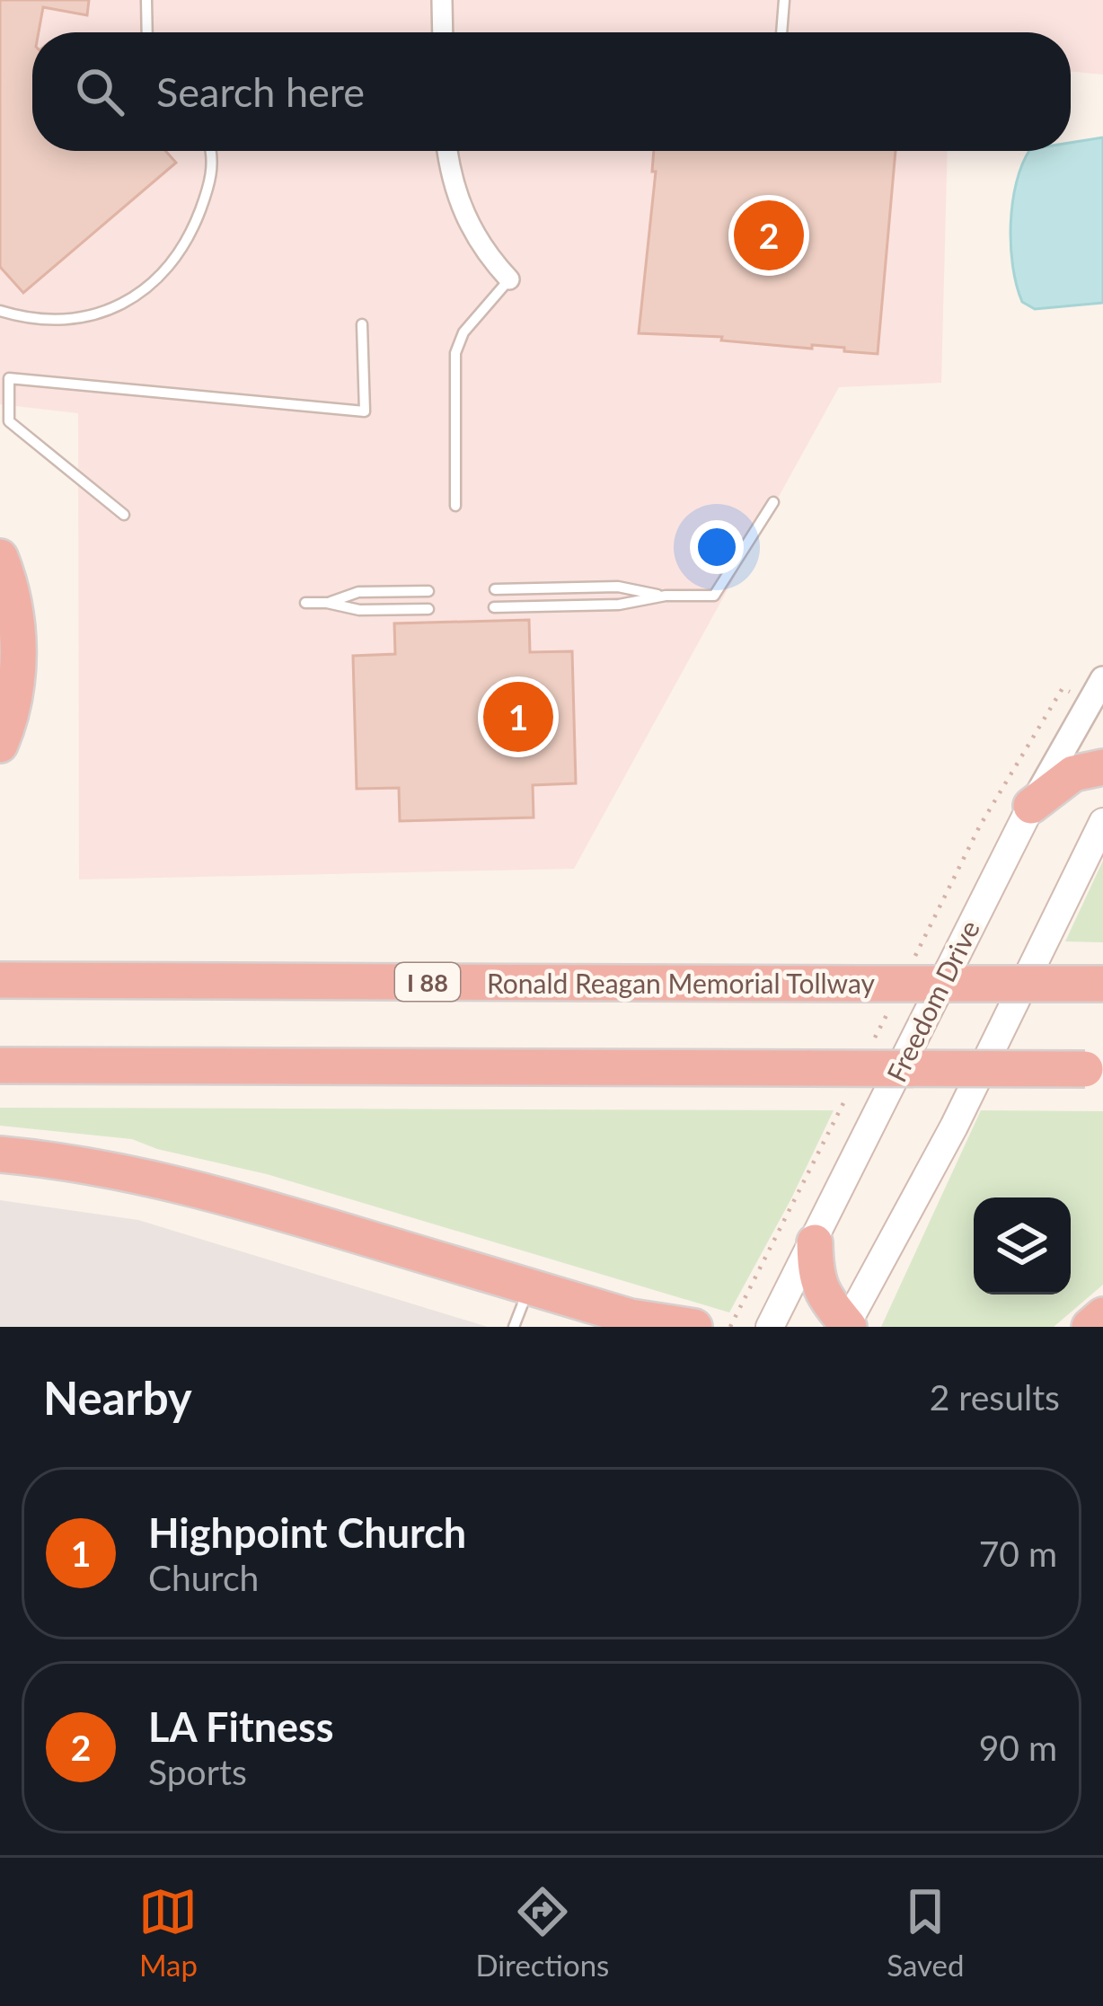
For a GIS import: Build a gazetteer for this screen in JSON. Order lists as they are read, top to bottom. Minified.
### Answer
{"streets":{"highway":["I 88","Ronald Reagan Memorial Tollway"],"main road":["Freedom Drive"]},"page":{"search":"Search here","pins":["2","1"],"heading":["Nearby","2 results"],"list":[{"mark":"1","name":"Highpoint Church","note":"Church","value":"70 m"},{"mark":"2","name":"LA Fitness","note":"Sports","value":"90 m"}],"nav":["Map","Directions","Saved"]}}
